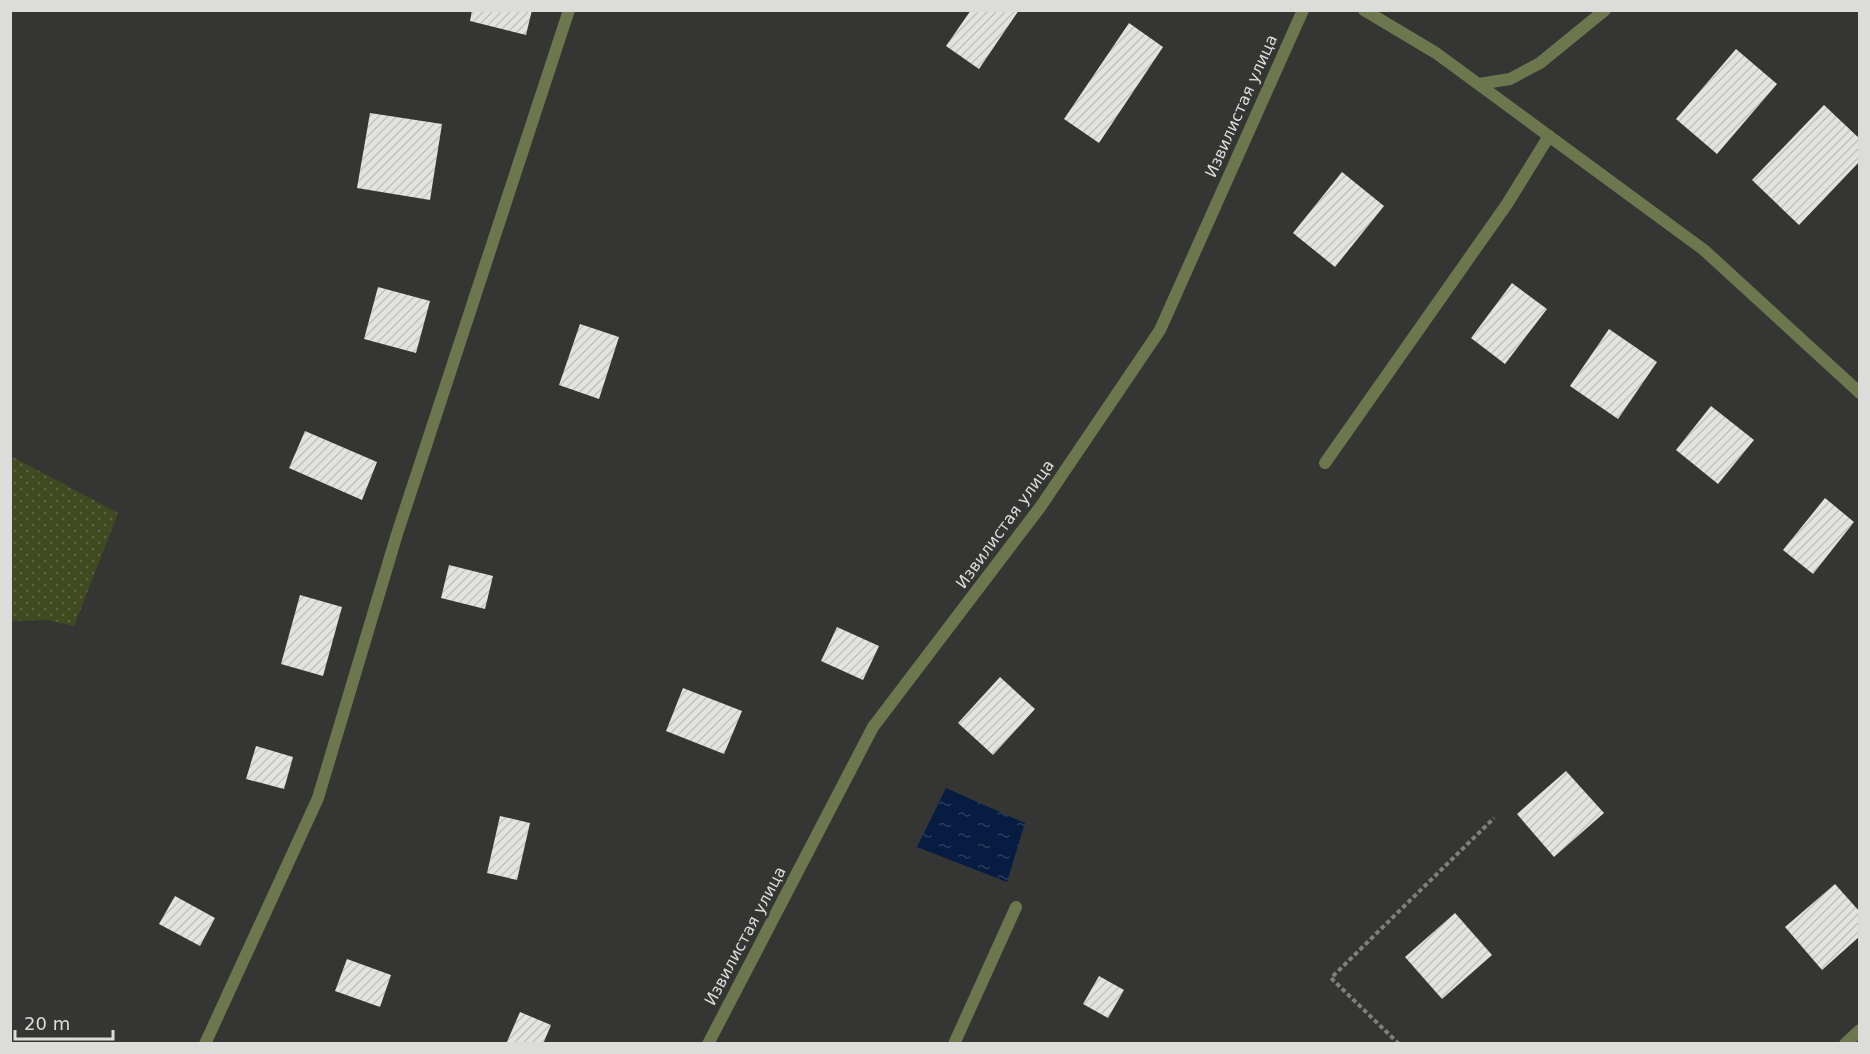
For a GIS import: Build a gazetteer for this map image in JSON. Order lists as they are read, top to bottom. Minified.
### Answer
{"streets":{"street":["Извилистая улица"]},"scale_bar":"20 m"}
